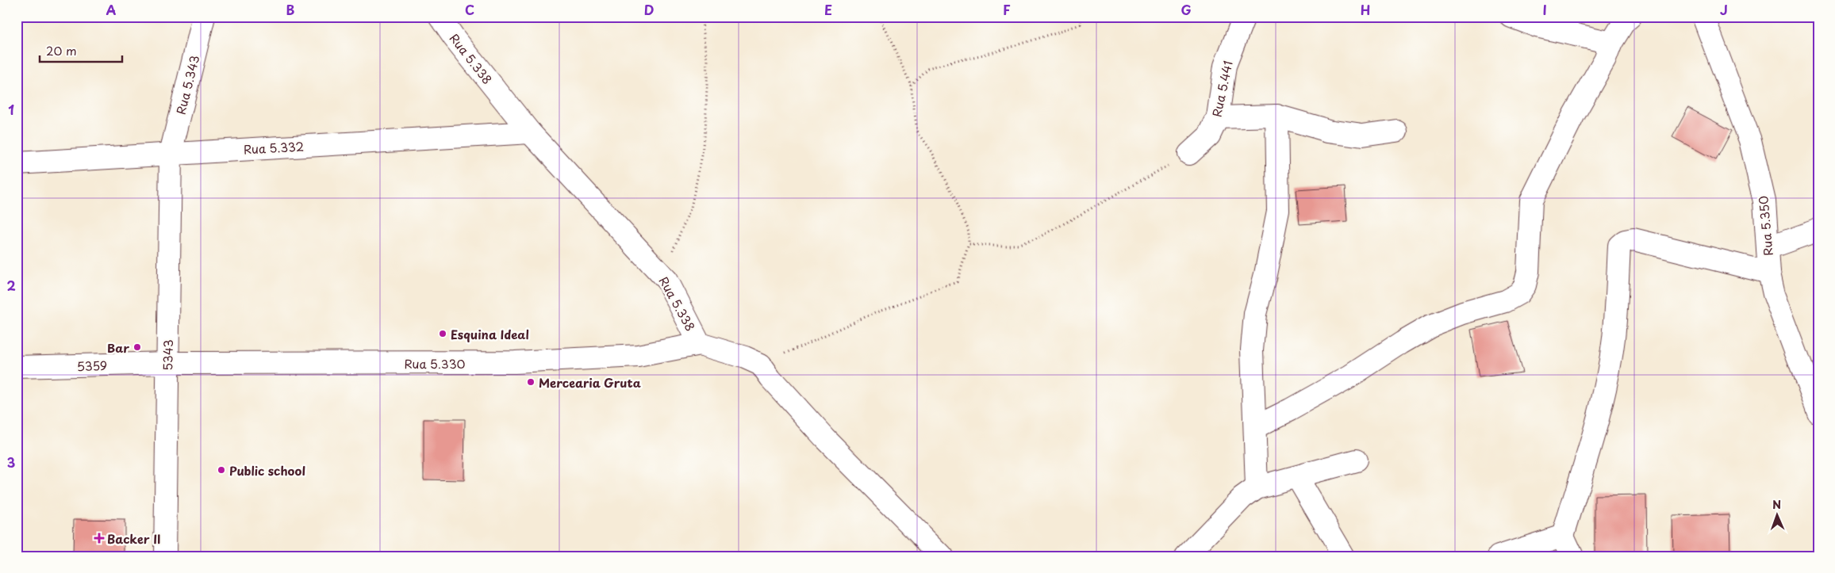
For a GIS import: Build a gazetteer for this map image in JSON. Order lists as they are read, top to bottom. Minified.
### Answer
{"streets":{"street":["Rua 5.338","Rua 5.343","Rua 5.441","Rua 5.332","Rua 5.350","5343","Rua 5.330","5359"]},"crossings":[["Rua 5.338","Rua 5.332"],["Rua 5.338","Rua 5.330"],["Rua 5.343","Rua 5.332"],["Rua 5.343","5343"],["Rua 5.332","5343"],["5343","Rua 5.330"],["5343","5359"],["Rua 5.330","5359"]],"places":{"other":["Esquina Ideal","Bar","Mercearia Gruta","Public school"],"health":["Backer II"]},"scale_bar":"20 m","north":"top","grid":{"columns":["A","B","C","D","E","F","G","H","I","J"],"rows":["1","2","3"]}}
